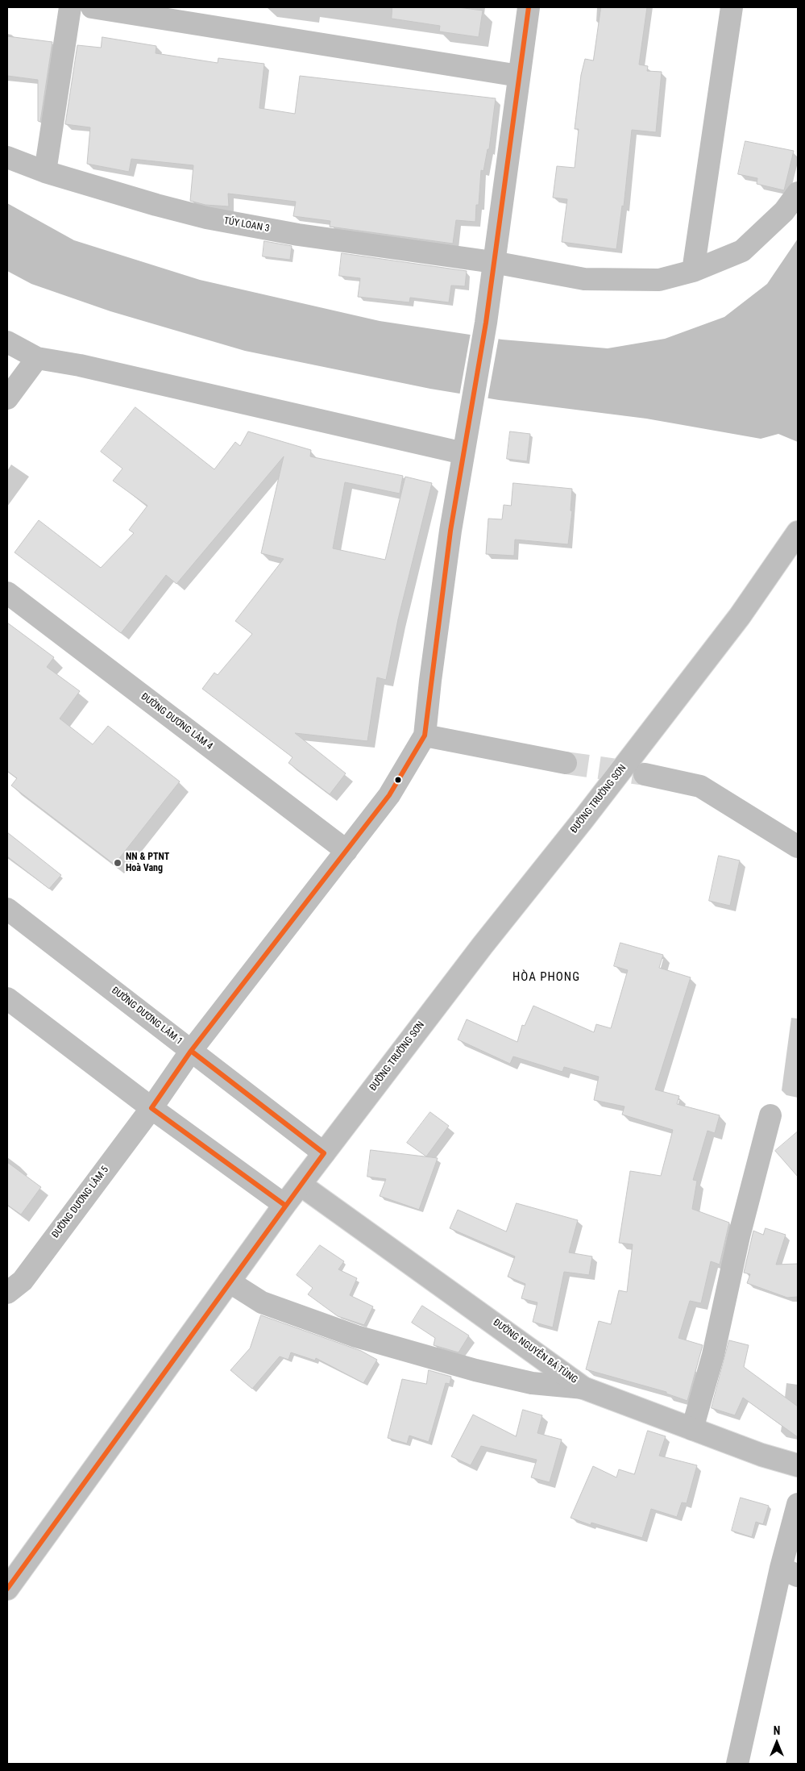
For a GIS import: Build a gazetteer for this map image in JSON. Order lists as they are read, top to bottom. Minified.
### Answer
{"streets":{"main road":["TÚY LOAN 3","ĐƯỜNG DƯƠNG LÂM 4","ĐƯỜNG TRƯỜNG SƠN","ĐƯỜNG DƯƠNG LÂM 1","ĐƯỜNG DƯƠNG LÂM 5","ĐƯỜNG NGUYỄN BÁ TÙNG"]},"crossings":[["ĐƯỜNG DƯƠNG LÂM 4","ĐƯỜNG DƯƠNG LÂM 5"],["ĐƯỜNG TRƯỜNG SƠN","ĐƯỜNG DƯƠNG LÂM 1"],["ĐƯỜNG TRƯỜNG SƠN","ĐƯỜNG NGUYỄN BÁ TÙNG"],["ĐƯỜNG DƯƠNG LÂM 1","ĐƯỜNG DƯƠNG LÂM 5"]],"districts":["HÒA PHONG"],"places":["NN & PTNT Hoà Vang"],"north":"top"}
